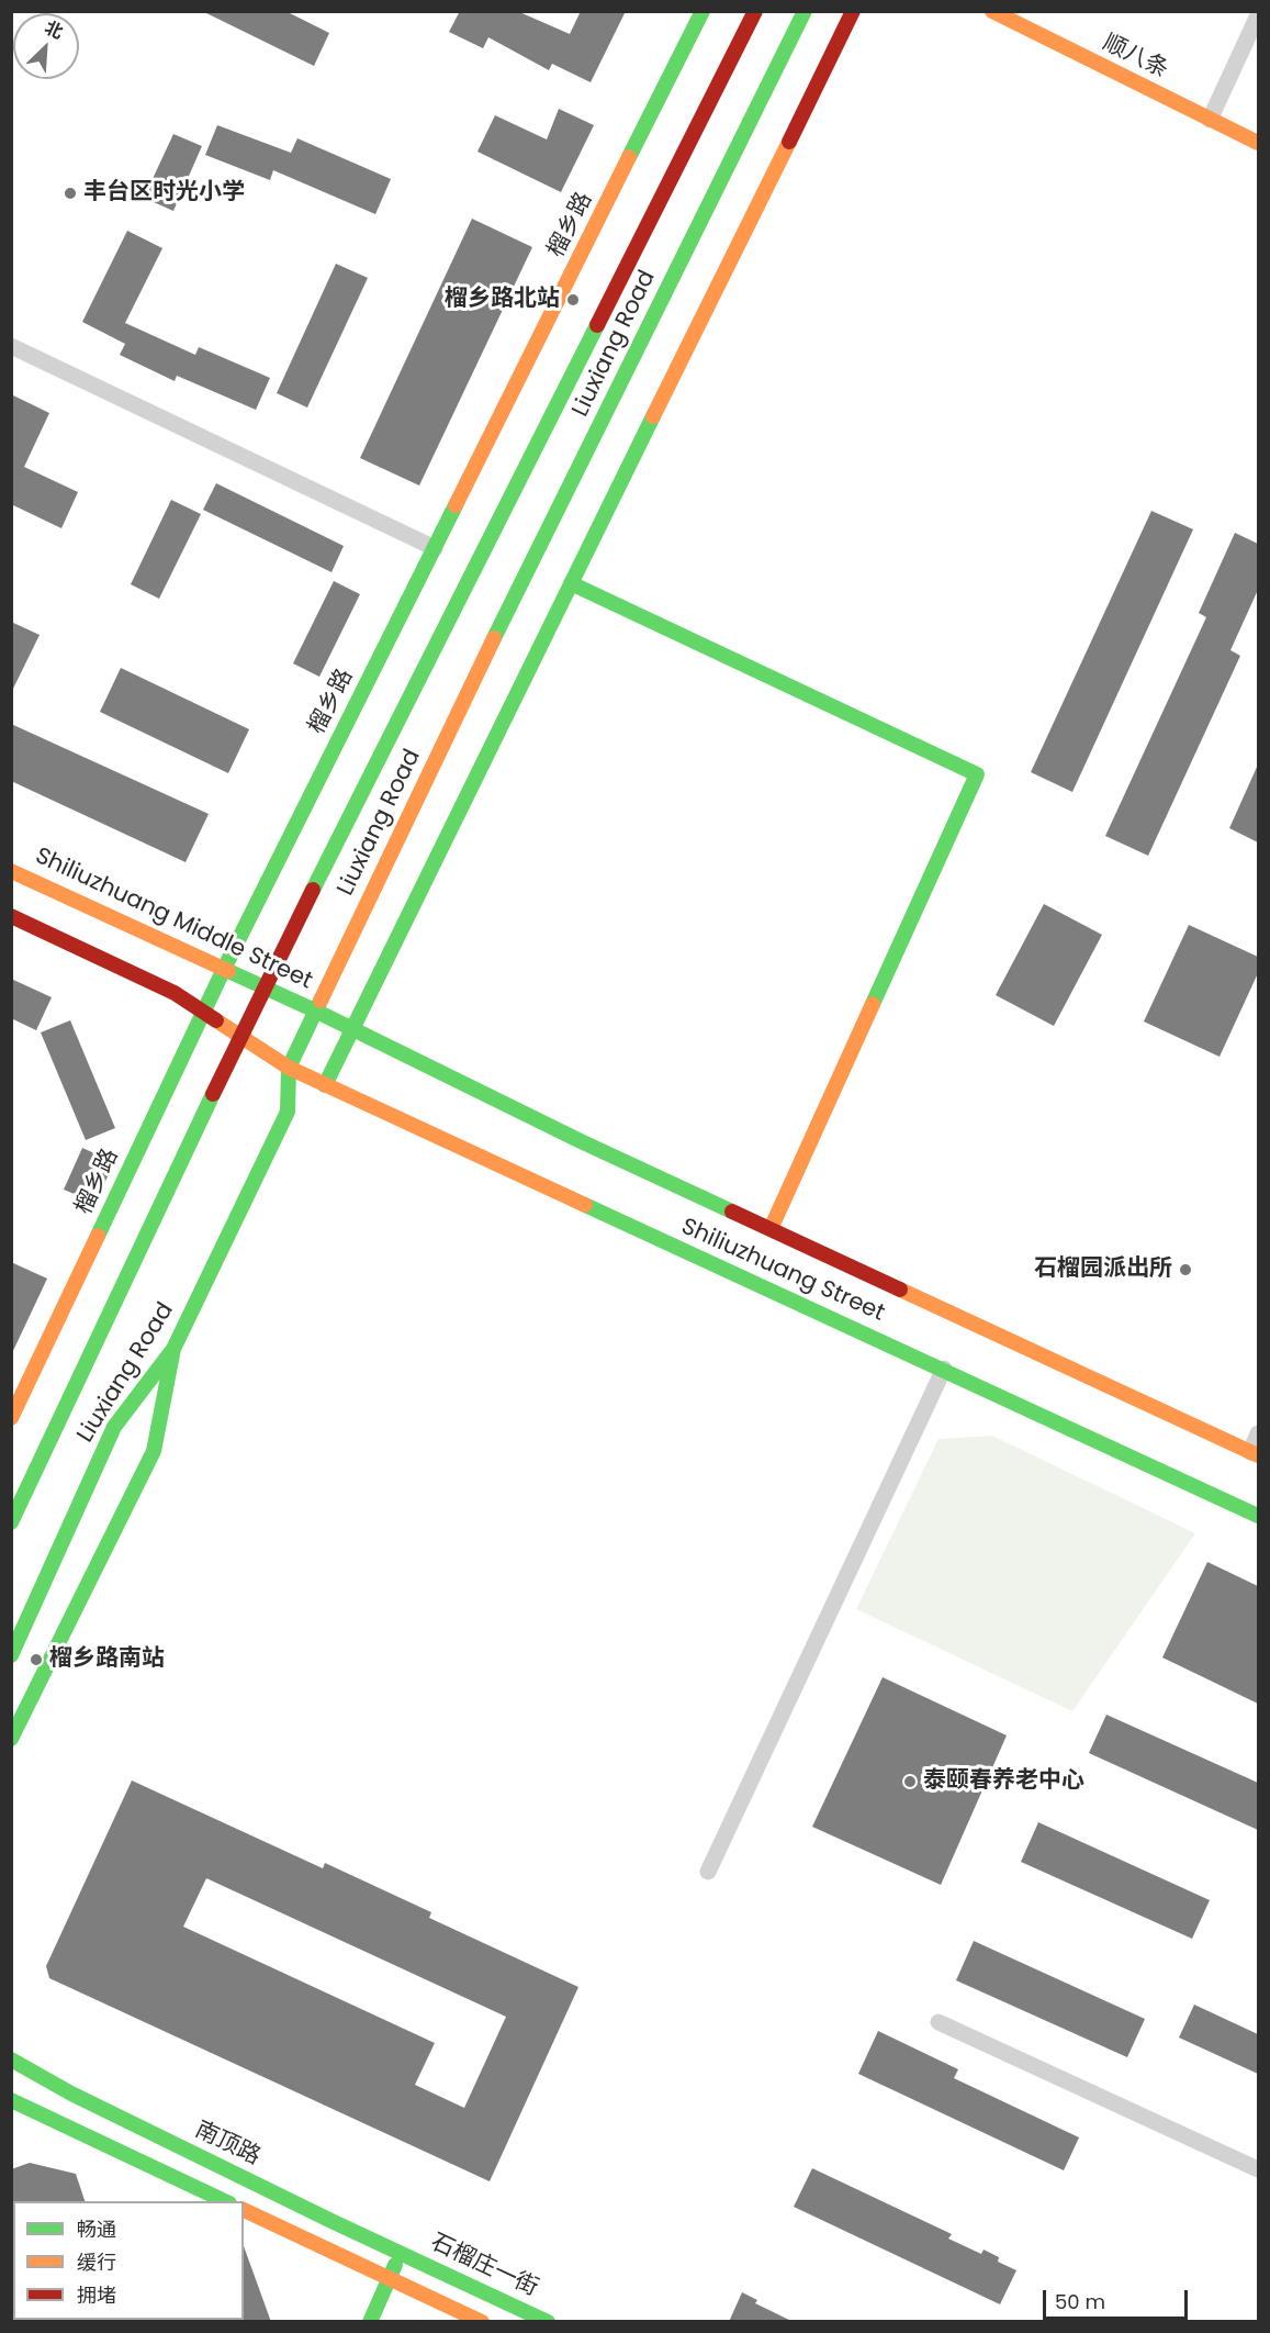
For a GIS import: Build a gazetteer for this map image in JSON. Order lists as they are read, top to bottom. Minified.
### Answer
{"streets":{"main road":["顺八条","榴乡路","Liuxiang Road","Shiliuzhuang Middle Street","Shiliuzhuang Street","南顶路","石榴庄一街"]},"crossings":[["榴乡路","Shiliuzhuang Middle Street"],["Liuxiang Road","Shiliuzhuang Middle Street"],["Liuxiang Road","Shiliuzhuang Street"],["Shiliuzhuang Middle Street","Shiliuzhuang Street"],["南顶路","石榴庄一街"]],"places":["丰台区时光小学","榴乡路北站","石榴园派出所","榴乡路南站","泰颐春养老中心"],"legend":["畅通","缓行","拥堵"],"scale_bar":"50 m","north":"top right"}
